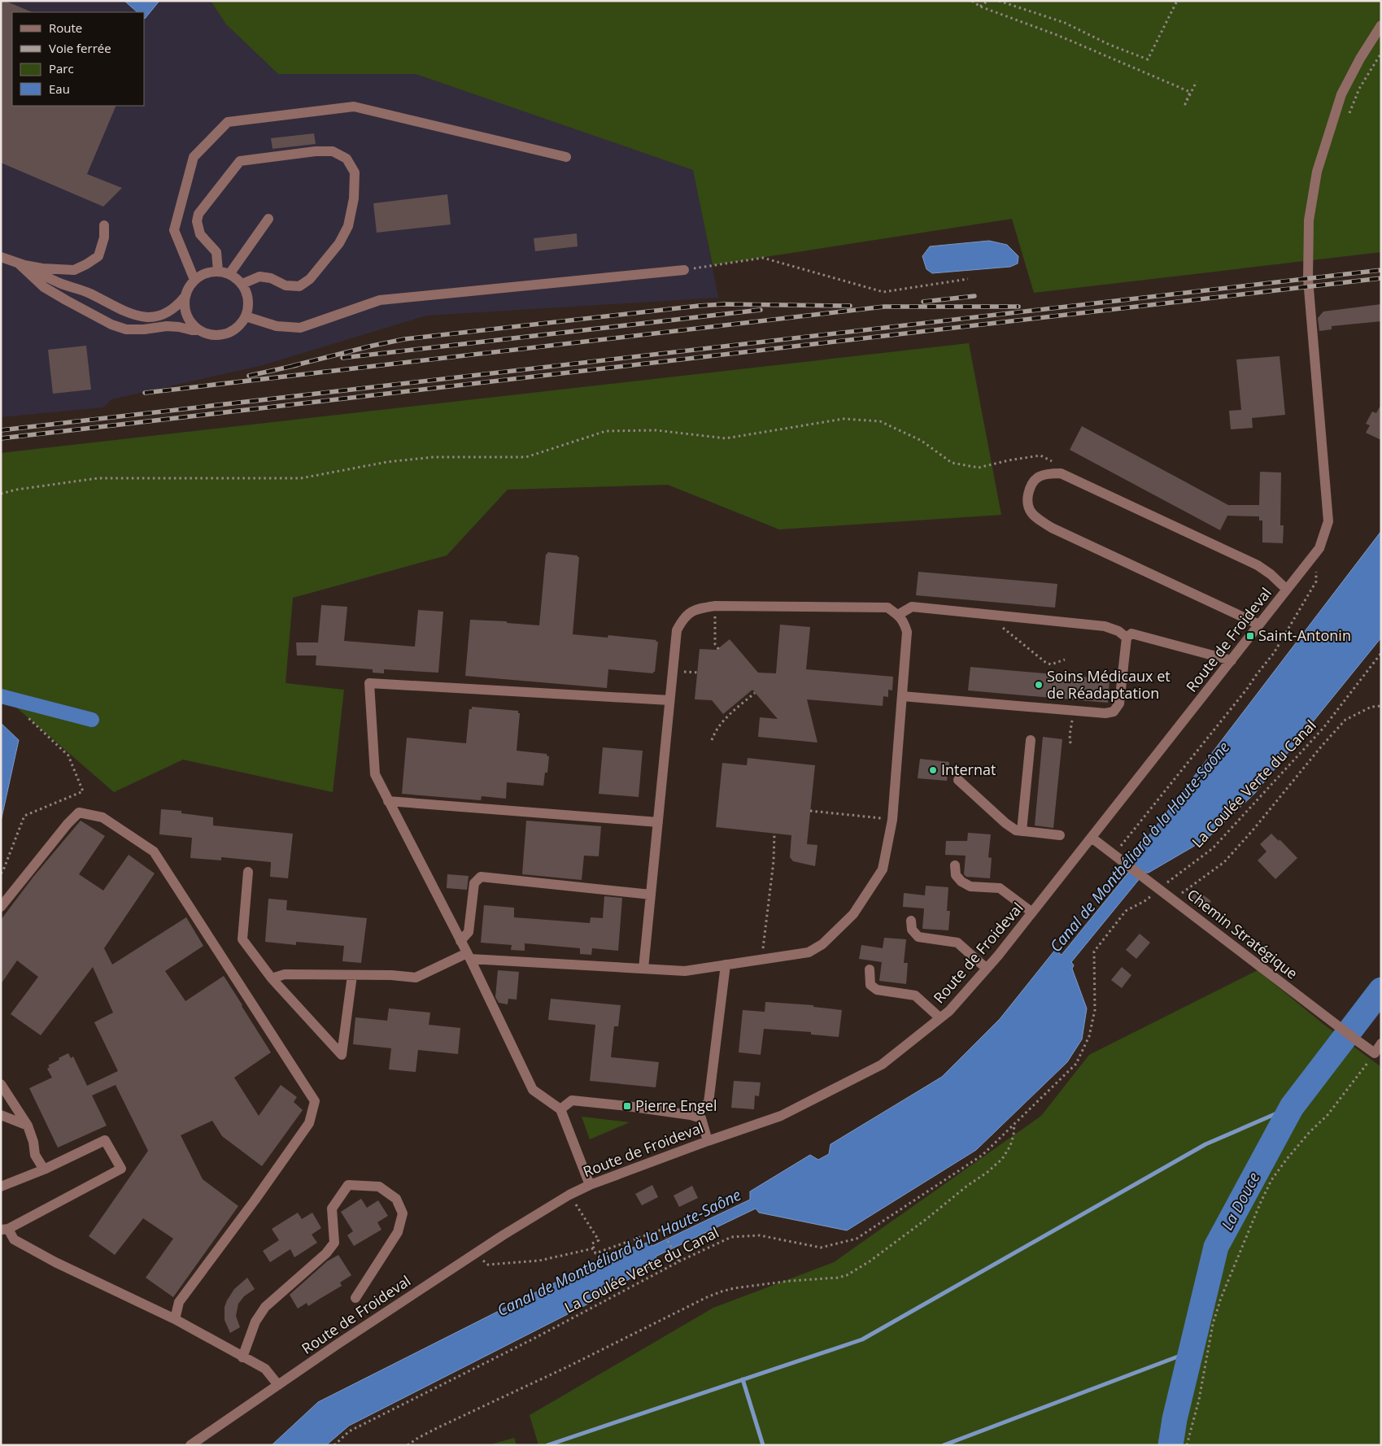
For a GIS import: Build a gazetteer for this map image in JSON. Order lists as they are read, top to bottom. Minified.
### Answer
{"streets":{"street":["Route de Froideval","Chemin Stratégique"],"path":["La Coulée Verte du Canal"]},"crossings":[["Route de Froideval","Chemin Stratégique"],["La Coulée Verte du Canal","Chemin Stratégique"]],"water":["Canal de Montbéliard à la Haute-Saône","La Douce"],"places":{"transit":["Saint-Antonin","Pierre Engel"],"other":["Soins Médicaux et de Réadaptation","Internat"]},"legend":["Route","Voie ferrée","Parc","Eau"]}
